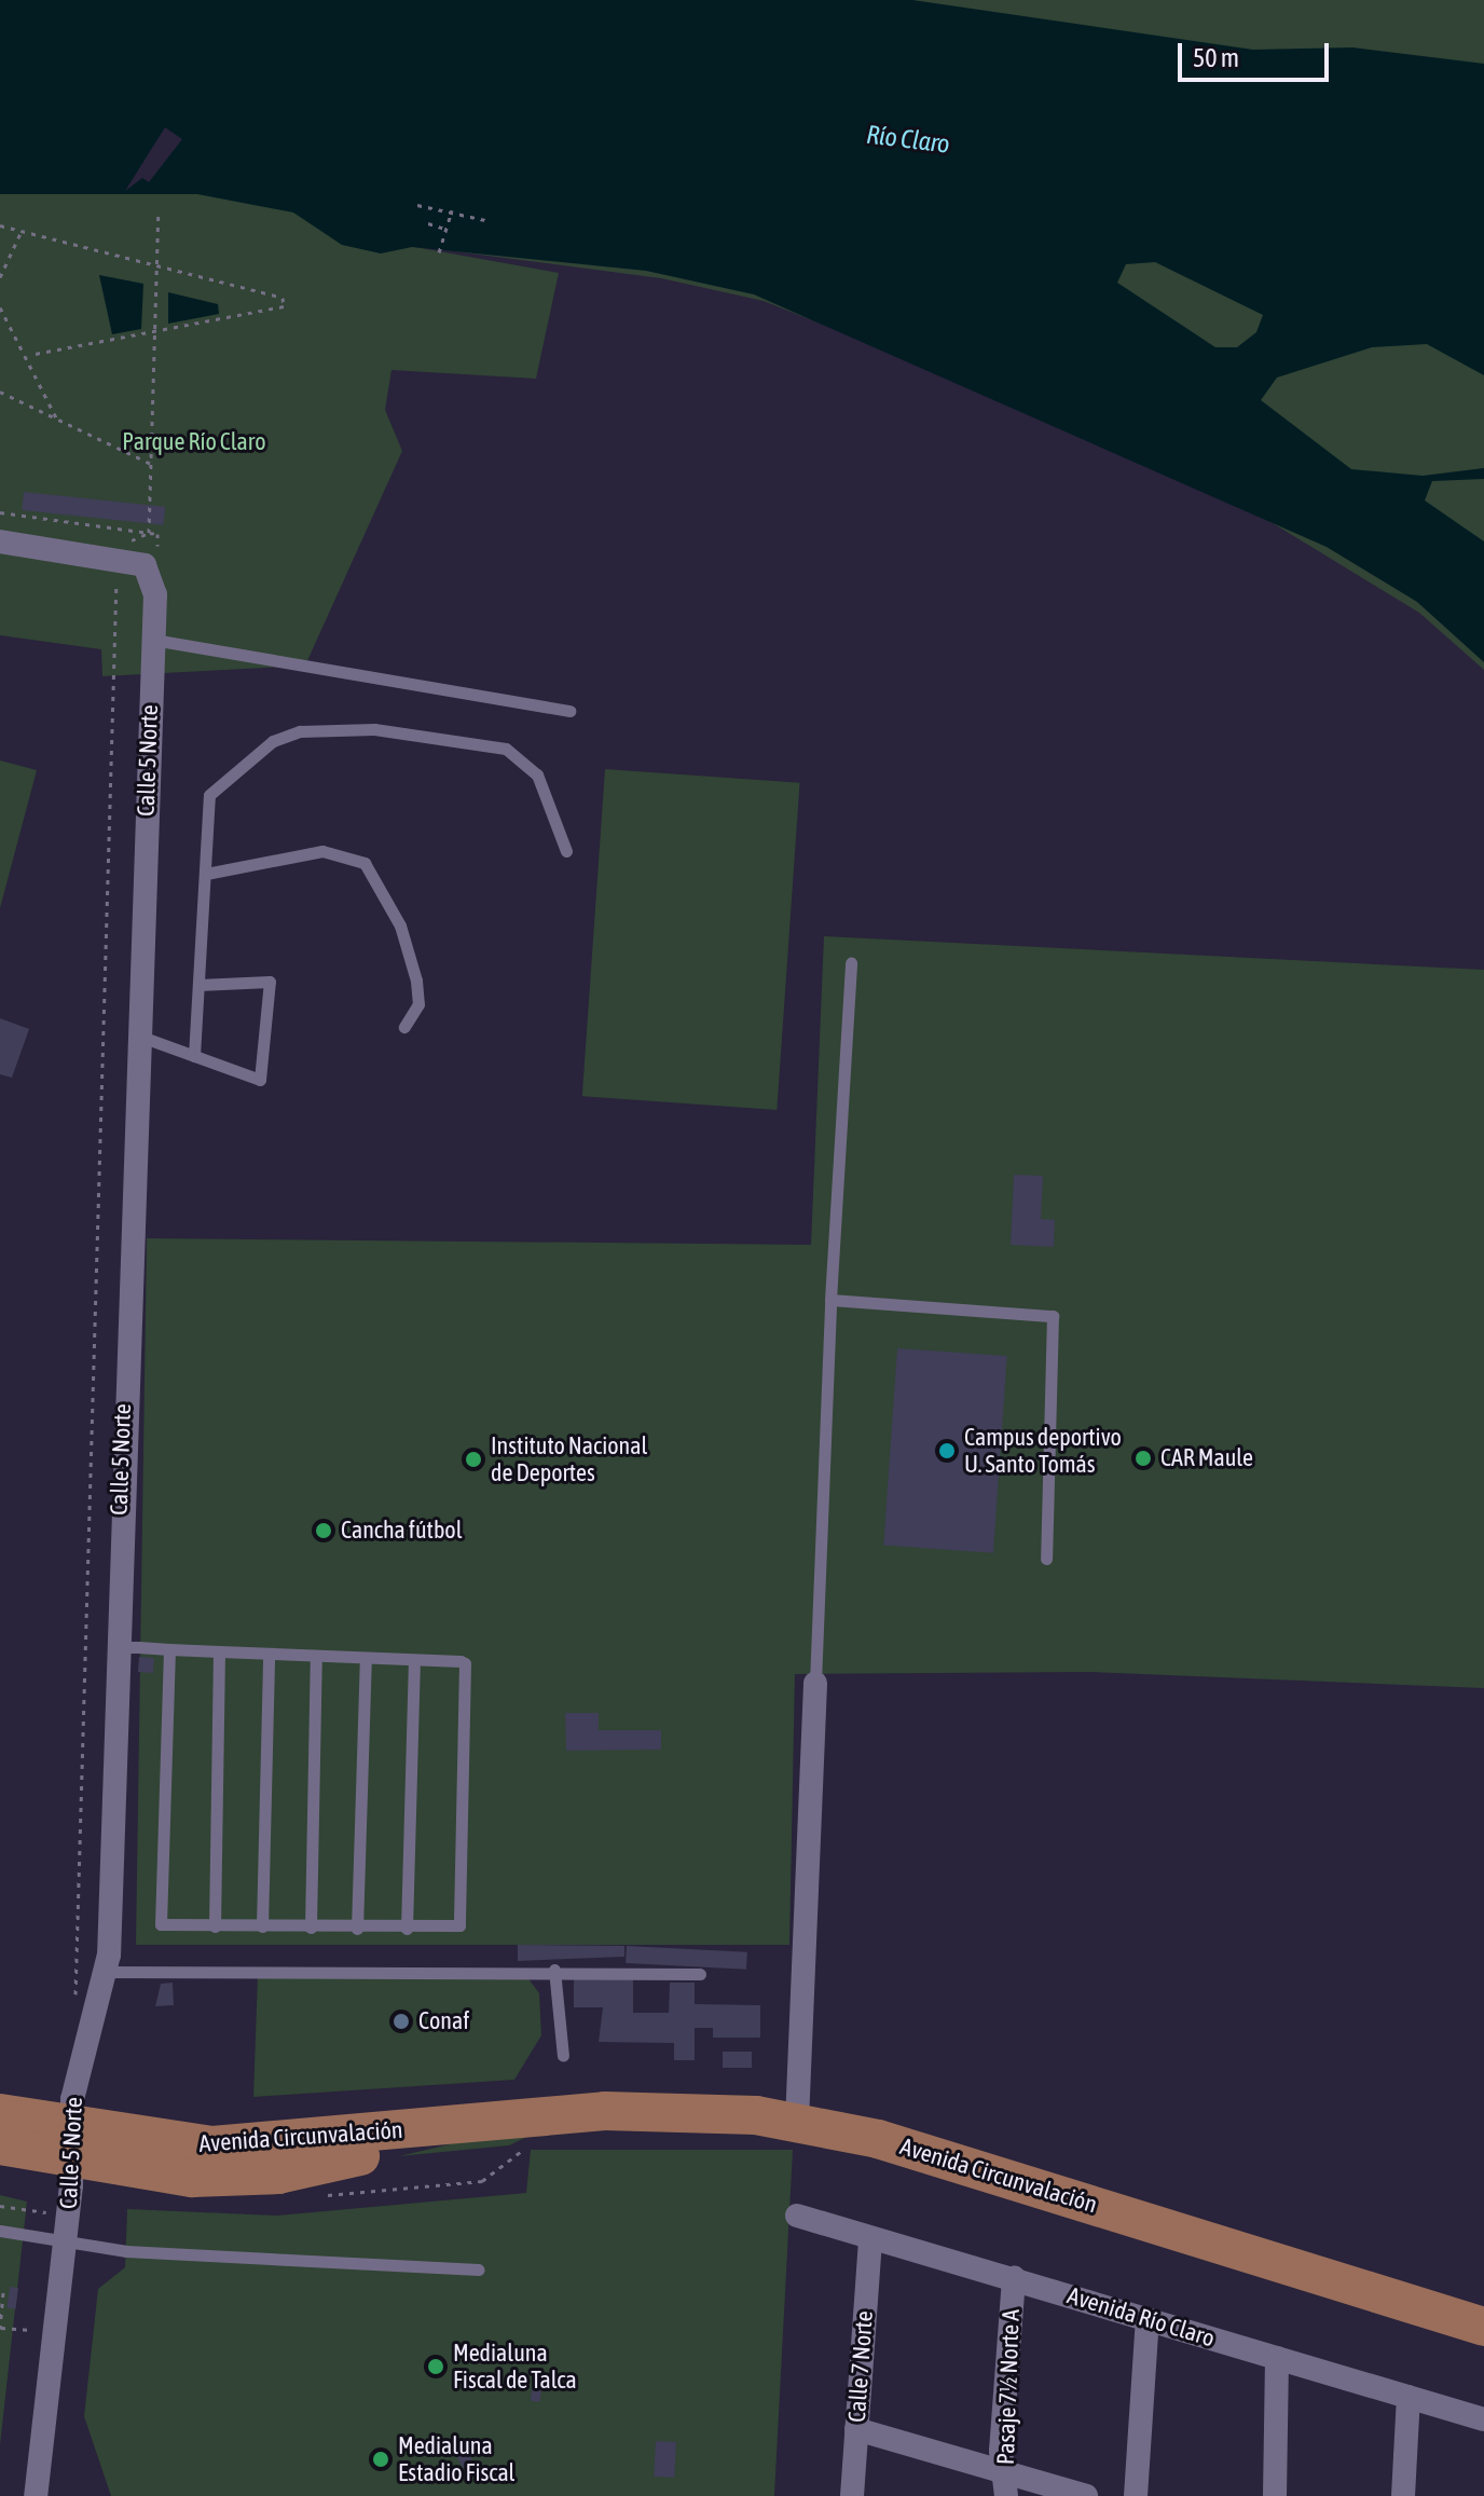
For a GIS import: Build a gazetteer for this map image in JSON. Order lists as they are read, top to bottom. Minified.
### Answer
{"streets":{"main road":["Avenida Circunvalación"],"street":["Calle 5 Norte","Avenida Río Claro","Calle 7 Norte","Pasaje 7½ Norte A"]},"crossings":[["Calle 5 Norte","Avenida Circunvalación"],["Avenida Río Claro","Calle 7 Norte"],["Avenida Río Claro","Pasaje 7½ Norte A"]],"water":["Río Claro"],"parks":["Parque Río Claro"],"places":["Campus deportivo U. Santo Tomás","CAR Maule","Instituto Nacional de Deportes","Cancha fútbol","Conaf","Medialuna Fiscal de Talca","Medialuna Estadio Fiscal"],"scale_bar":"50 m"}
